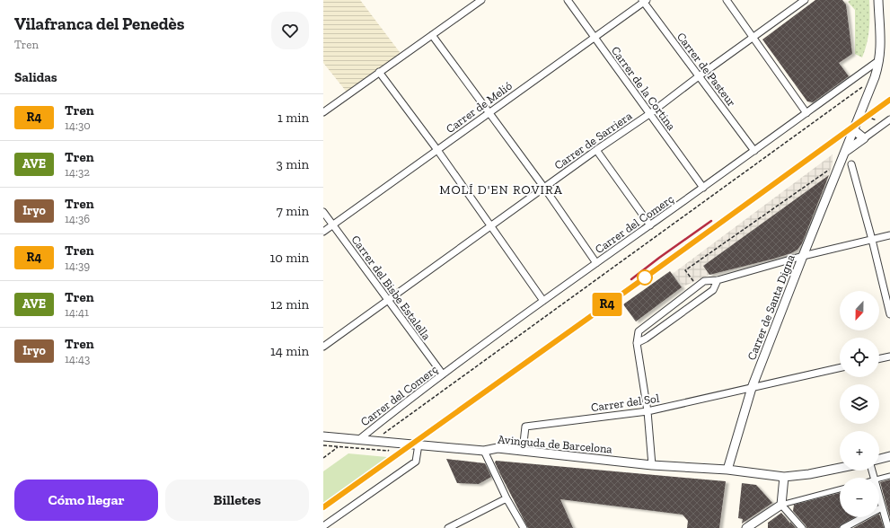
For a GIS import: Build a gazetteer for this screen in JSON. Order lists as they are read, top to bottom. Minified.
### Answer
{"streets":{"street":["Carrer de Pasteur","Carrer de la Cortina","Carrer de Melió","Carrer de Sarriera","Carrer del Comerç","Carrer del Bisbe Estalella","Carrer de Santa Digna","Carrer del Sol","Avinguda de Barcelona"]},"crossings":[["Carrer de Pasteur","Carrer de Melió"],["Carrer de Pasteur","Carrer de Sarriera"],["Carrer de Pasteur","Carrer del Comerç"],["Carrer de la Cortina","Carrer de Melió"],["Carrer de la Cortina","Carrer de Sarriera"],["Carrer de la Cortina","Carrer del Comerç"],["Carrer de Melió","Carrer del Bisbe Estalella"],["Carrer de Sarriera","Carrer del Bisbe Estalella"],["Carrer del Comerç","Carrer del Bisbe Estalella"],["Carrer del Comerç","Carrer de Santa Digna"],["Carrer del Comerç","Avinguda de Barcelona"],["Carrer de Santa Digna","Carrer del Sol"],["Carrer de Santa Digna","Avinguda de Barcelona"],["Carrer del Sol","Avinguda de Barcelona"]],"districts":["MOLÍ D'EN ROVIRA"],"north":"bottom","page":{"heading":[["Vilafranca del Penedès","Tren"],"Salidas"],"on_map":"R4","list":[{"mark":"R4","name":"Tren","note":"14:30","value":"1 min"},{"mark":"AVE","name":"Tren","note":"14:32","value":"3 min"},{"mark":"Iryo","name":"Tren","note":"14:36","value":"7 min"},{"mark":"R4","name":"Tren","note":"14:39","value":"10 min"},{"mark":"AVE","name":"Tren","note":"14:41","value":"12 min"},{"mark":"Iryo","name":"Tren","note":"14:43","value":"14 min"}],"map_buttons":["+","−"],"buttons":["Cómo llegar","Billetes"]}}
